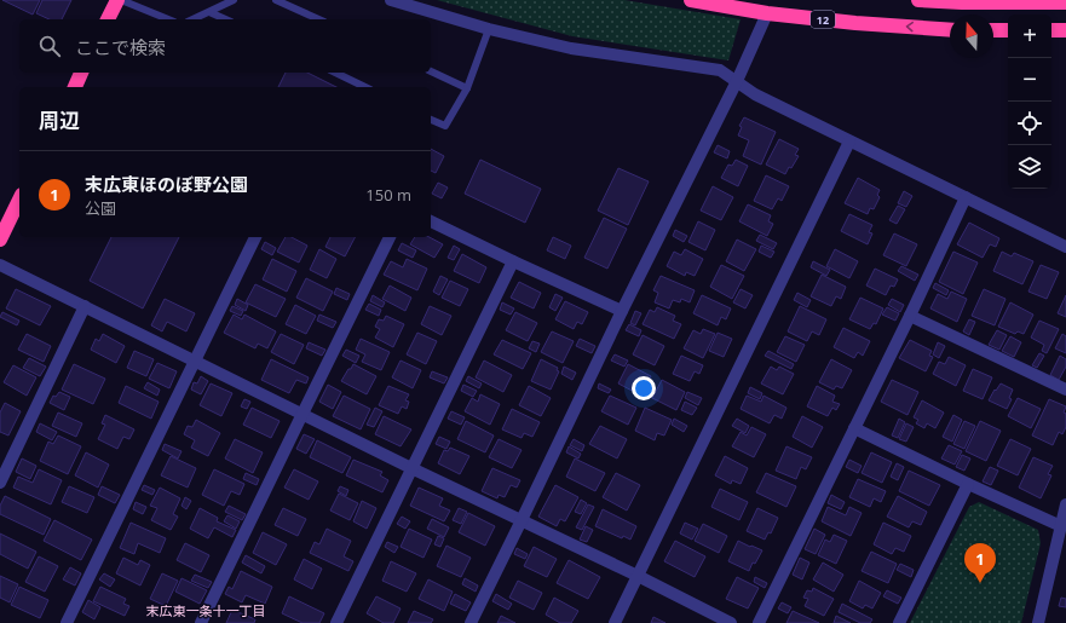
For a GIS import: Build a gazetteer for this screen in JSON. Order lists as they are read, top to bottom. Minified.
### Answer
{"streets":{"highway":["12"]},"districts":["末広東一条十一丁目"],"north":"top","page":{"map_buttons":["+","−"],"search":"ここで検索","heading":"周辺","list":[{"mark":"1","name":"末広東ほのぼ野公園","note":"公園","value":"150 m"}],"pins":"1"}}
